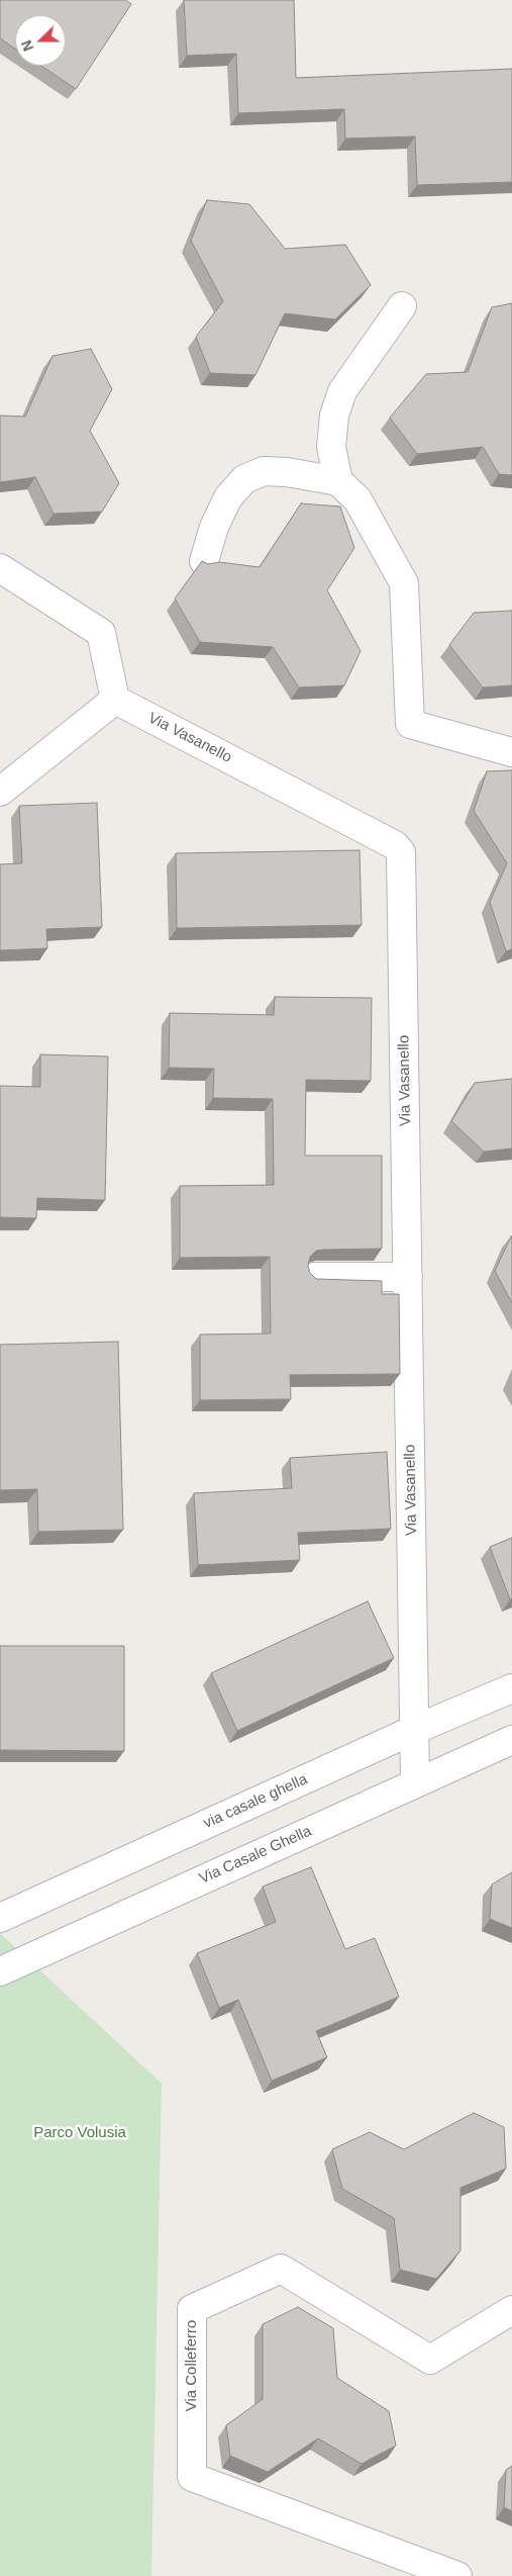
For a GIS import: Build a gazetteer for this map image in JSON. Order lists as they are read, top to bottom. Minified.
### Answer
{"streets":{"street":["Via Vasanello","via casale ghella","Via Casale Ghella","Via Colleferro"]},"crossings":[["Via Vasanello","via casale ghella"],["Via Vasanello","Via Casale Ghella"]],"parks":["Parco Volusia"],"north":"left"}
